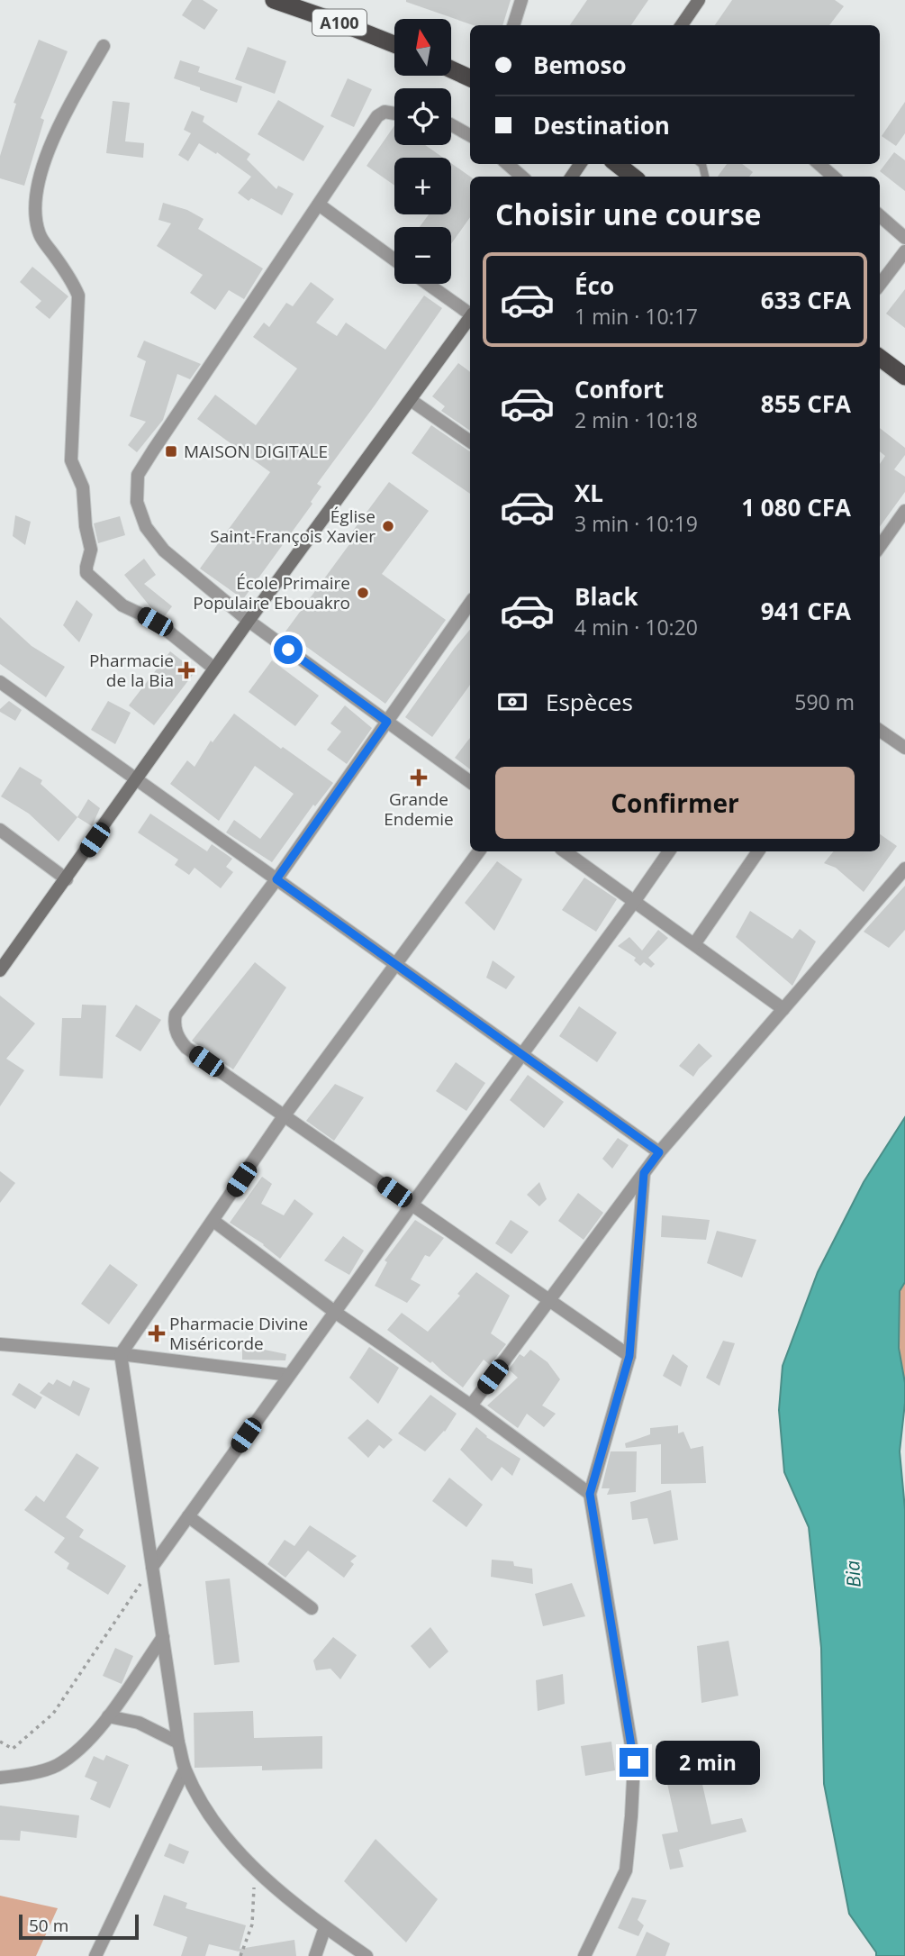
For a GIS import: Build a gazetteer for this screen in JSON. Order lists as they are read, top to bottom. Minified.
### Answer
{"streets":{"highway":["A100"]},"water":["Bia"],"places":{"transit":["MAISON DIGITALE"],"other":["Église Saint-François Xavier","École Primaire Populaire Ebouakro"],"health":["Pharmacie de la Bia","Grande Endemie","Pharmacie Divine Miséricorde"]},"scale_bar":"50 m","north":"top","page":{"map_buttons":["+","−"],"banner":["Bemoso","Destination"],"heading":"Choisir une course","list":[{"name":"Éco","note":"1 min · 10:17","value":"633 CFA"},{"name":"Confort","note":"2 min · 10:18","value":"855 CFA"},{"name":"XL","note":"3 min · 10:19","value":"1 080 CFA"},{"name":"Black","note":"4 min · 10:20","value":"941 CFA"}],"pay":["Espèces","590 m"],"buttons":"Confirmer","bubble":"2 min","scale":"50 m"}}
